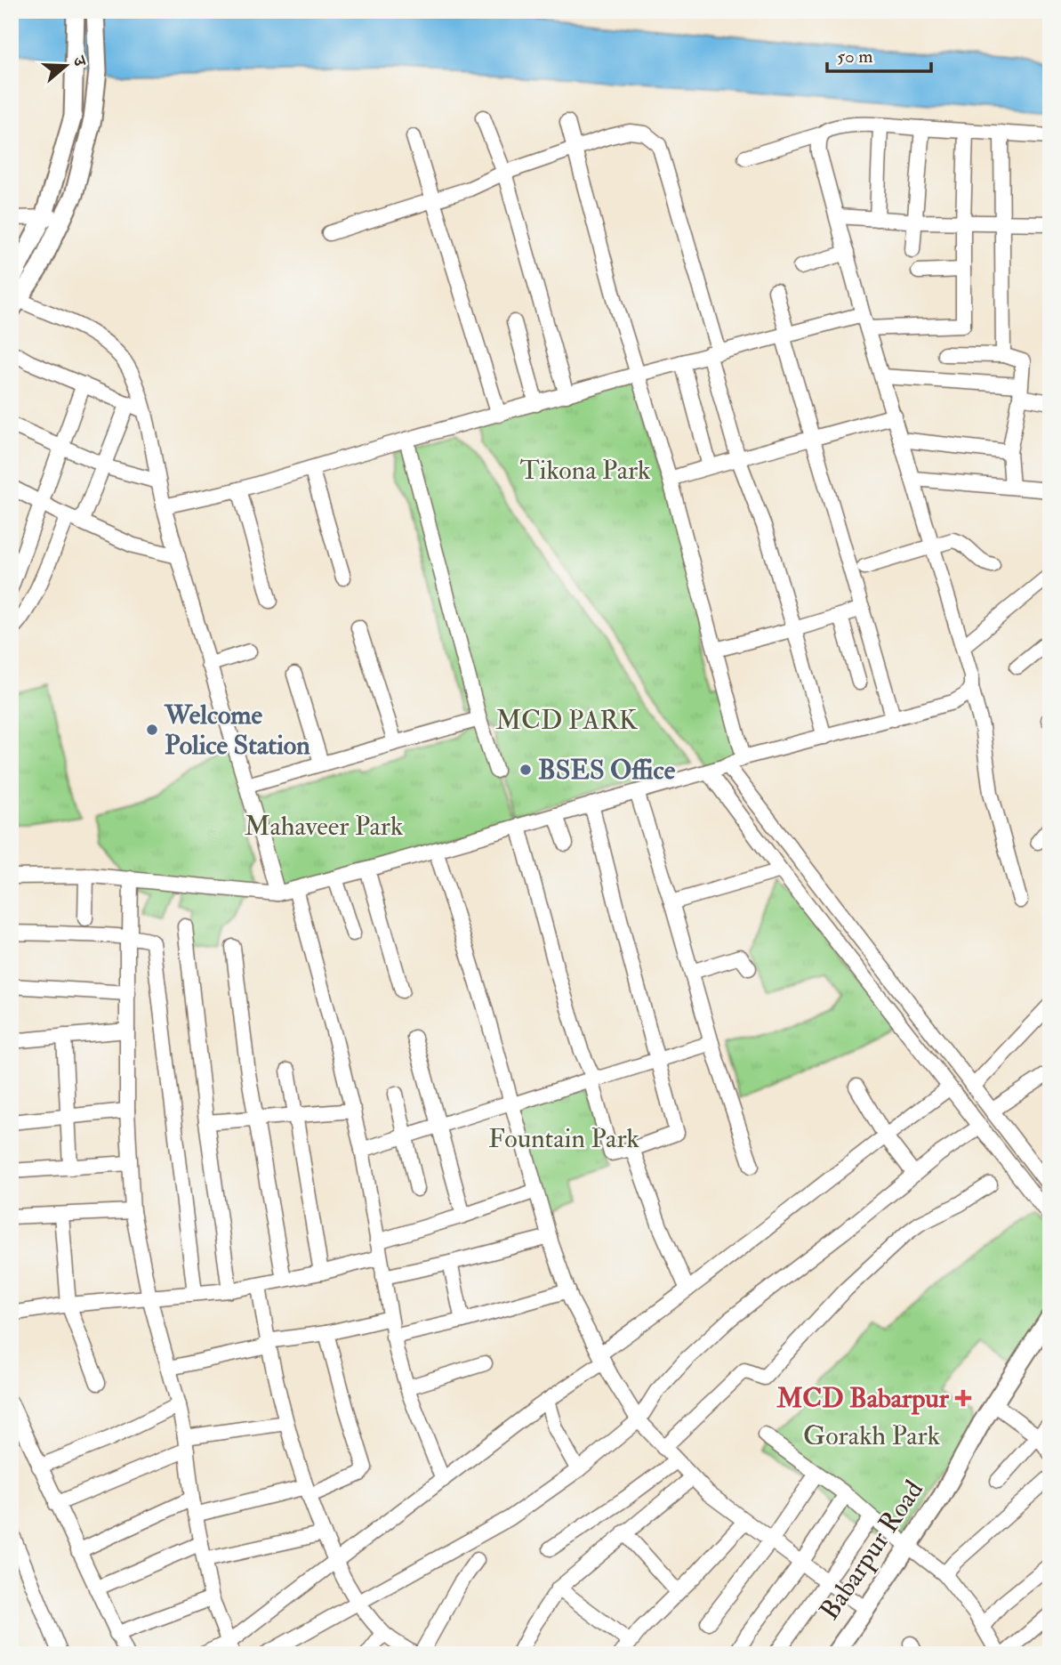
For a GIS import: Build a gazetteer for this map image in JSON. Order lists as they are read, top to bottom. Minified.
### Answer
{"streets":{"street":["Babarpur Road"]},"parks":["Tikona Park","MCD PARK","Mahaveer Park","Fountain Park","Gorakh Park"],"places":{"other":["Welcome Police Station","BSES Office"],"health":["MCD Babarpur"]},"scale_bar":"50 m","north":"right"}
